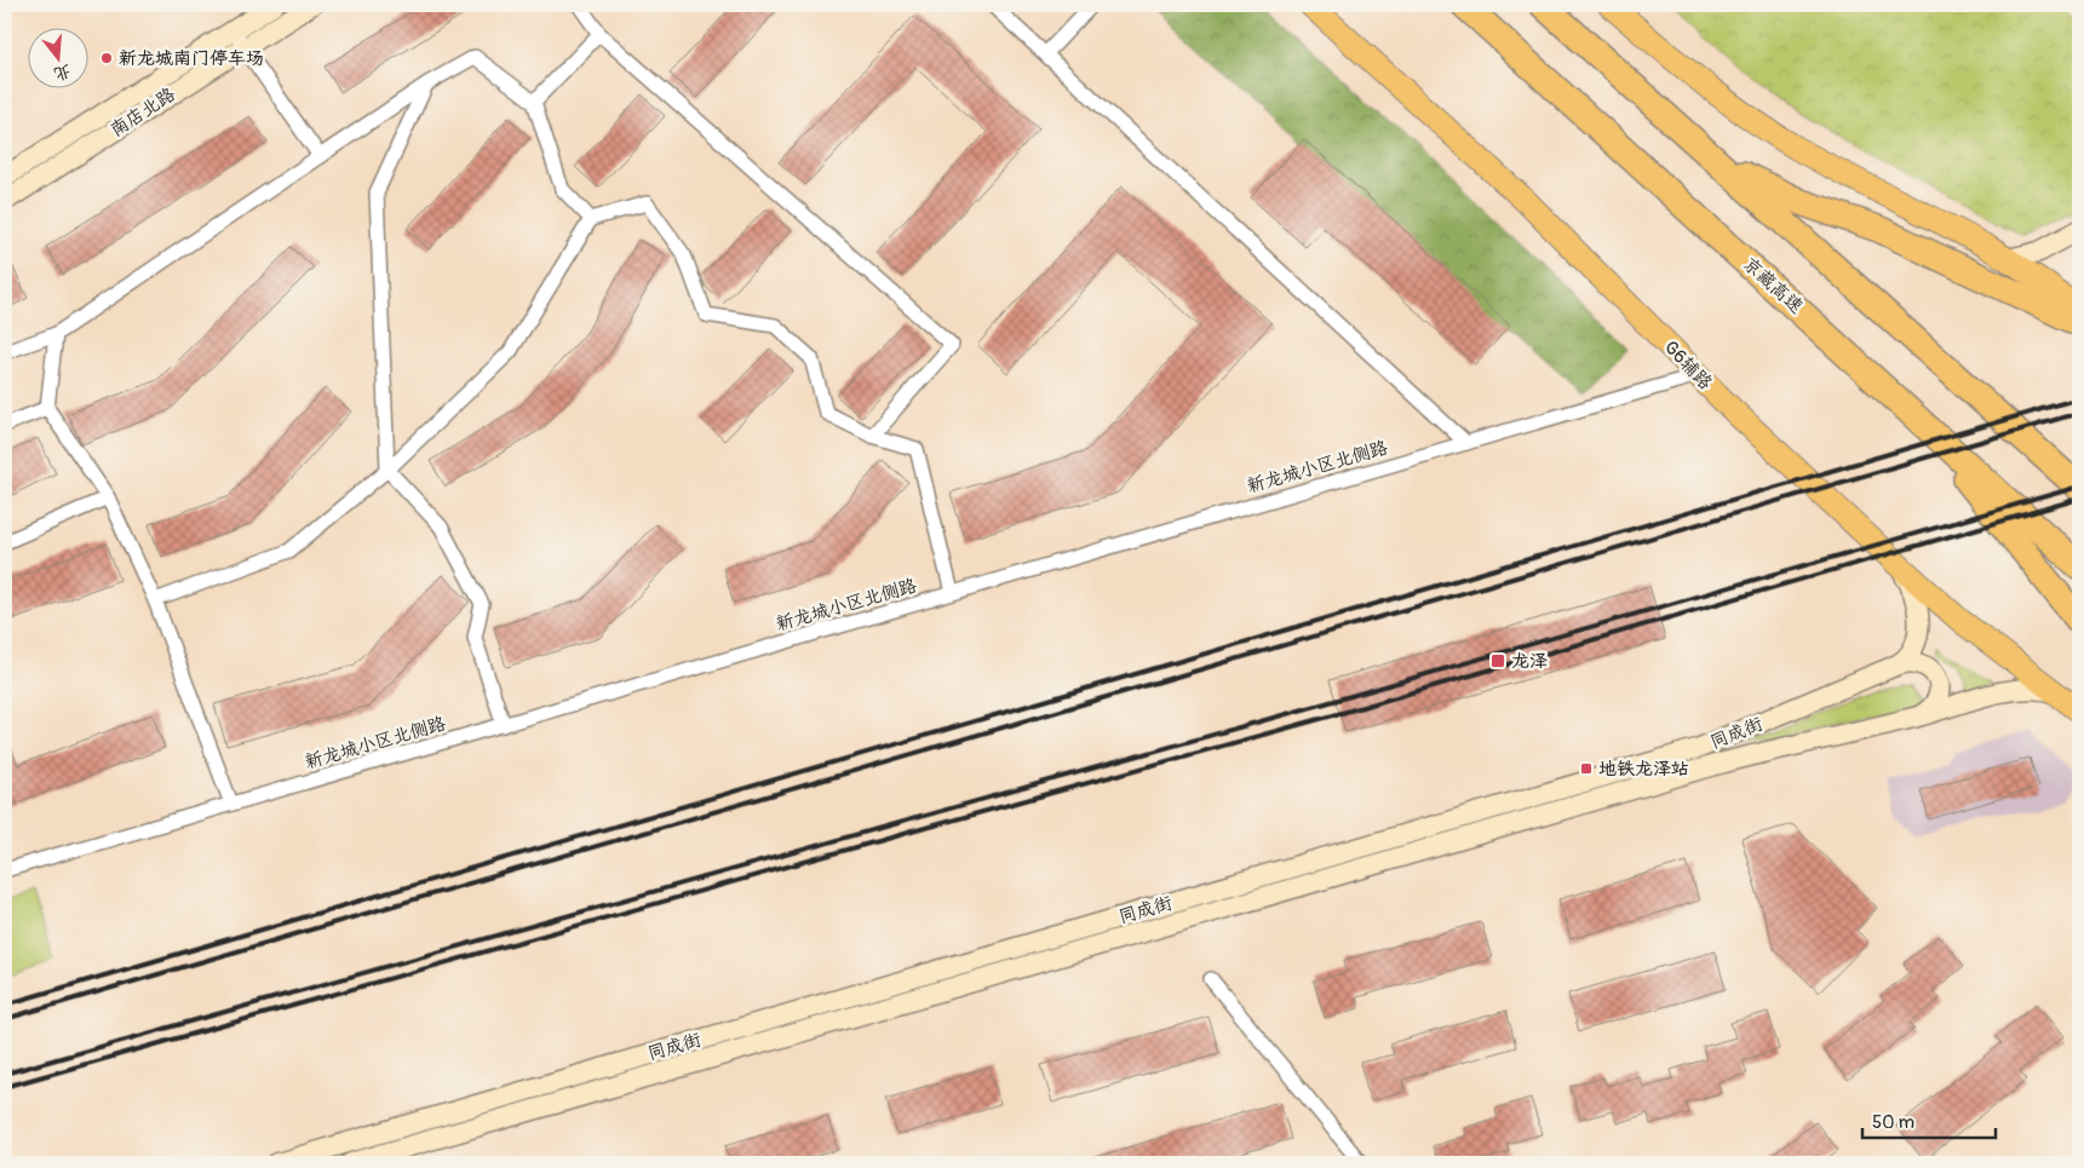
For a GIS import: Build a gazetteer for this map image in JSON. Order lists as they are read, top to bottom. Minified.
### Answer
{"streets":{"highway":["京藏高速"],"main road":["南店北路","G6辅路","同成街"],"street":["新龙城小区北侧路"]},"crossings":[["G6辅路","新龙城小区北侧路"],["G6辅路","同成街"]],"places":{"other":["新龙城南门停车场"],"transit":["龙泽","地铁龙泽站"]},"scale_bar":"50 m","north":"bottom"}
